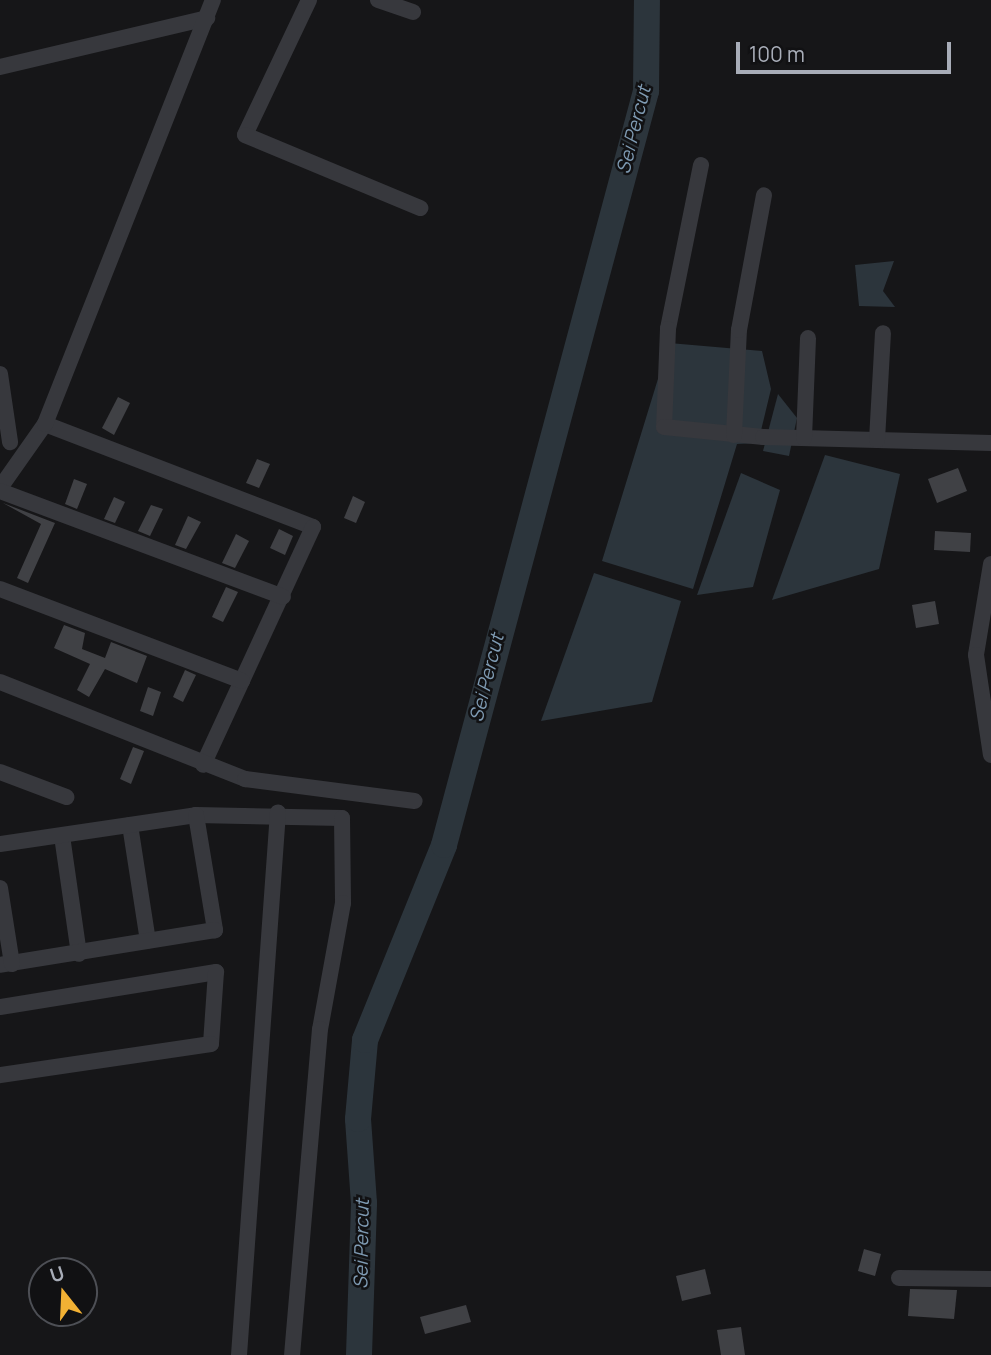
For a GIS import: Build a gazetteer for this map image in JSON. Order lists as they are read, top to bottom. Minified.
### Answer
{"water":["Sei Percut"],"scale_bar":"100 m","north":"top"}
